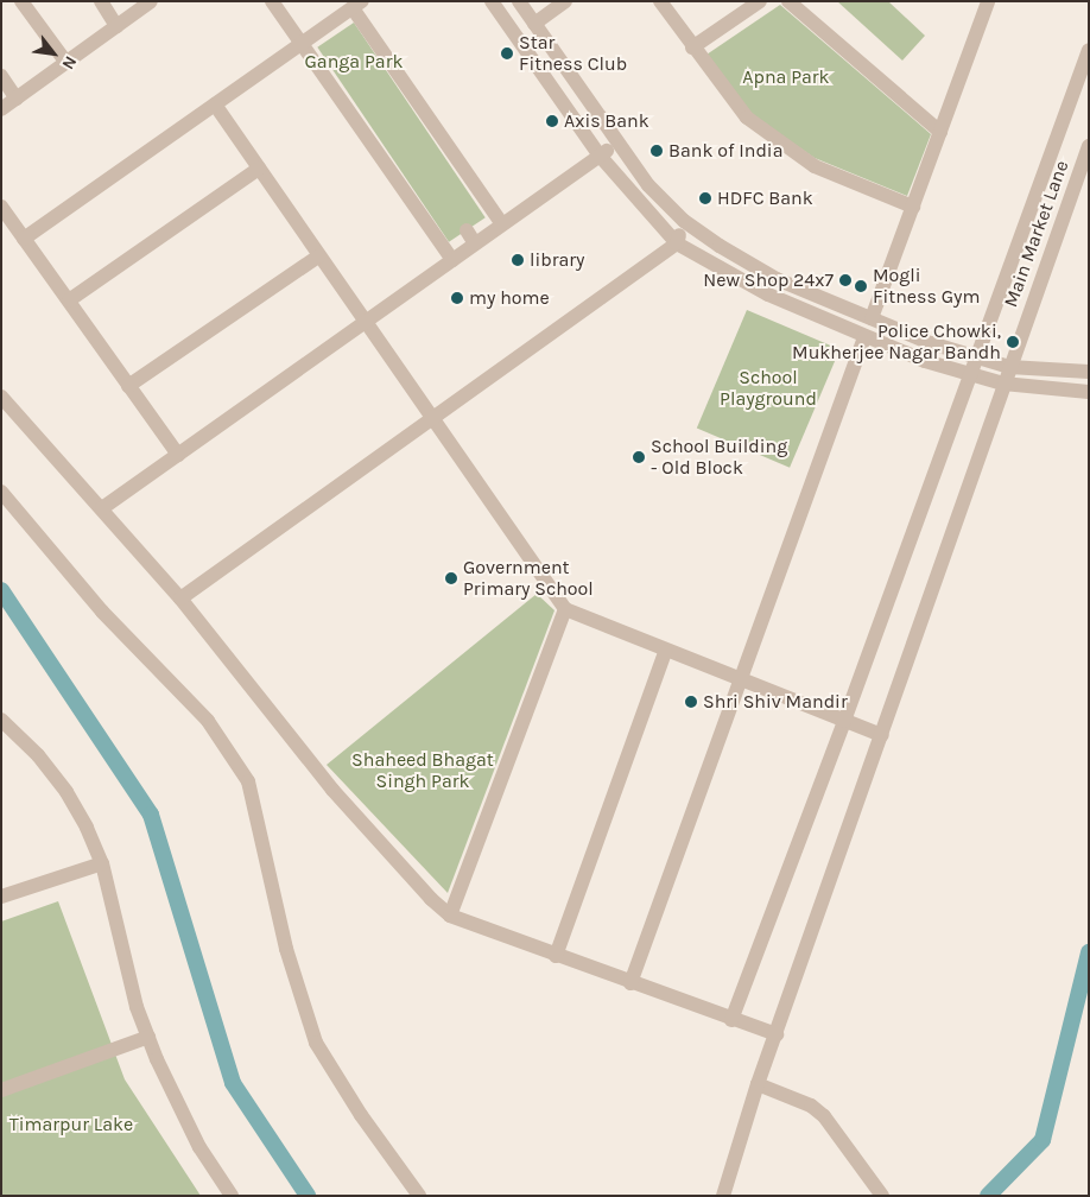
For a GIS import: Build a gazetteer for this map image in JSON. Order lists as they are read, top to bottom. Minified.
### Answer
{"streets":{"street":["Main Market Lane"]},"parks":["Ganga Park","Apna Park","School Playground","Shaheed Bhagat Singh Park","Timarpur Lake"],"places":["Star Fitness Club","Axis Bank","Bank of India","HDFC Bank","library","New Shop 24x7","Mogli Fitness Gym","my home","Police Chowki, Mukherjee Nagar Bandh","School Building - Old Block","Government Primary School","Shri Shiv Mandir"],"north":"bottom right"}
